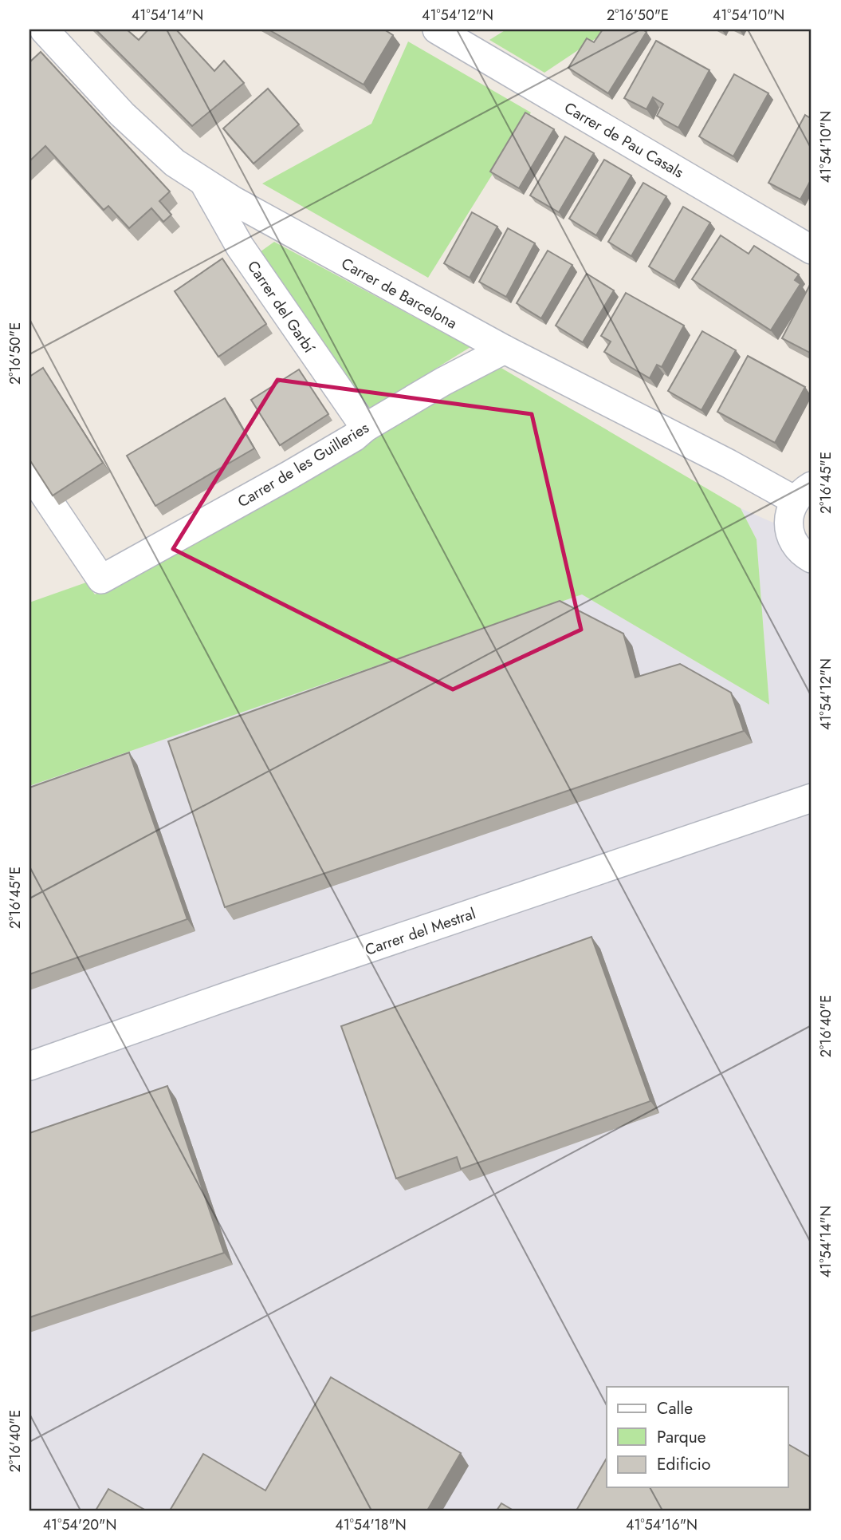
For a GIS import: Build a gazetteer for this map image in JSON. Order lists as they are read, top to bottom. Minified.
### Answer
{"streets":{"street":["Carrer de Pau Casals","Carrer de Barcelona","Carrer del Garbí","Carrer de les Guilleries","Carrer del Mestral"]},"crossings":[["Carrer de Barcelona","Carrer del Garbí"],["Carrer de Barcelona","Carrer de les Guilleries"],["Carrer del Garbí","Carrer de les Guilleries"]],"legend":["Calle","Parque","Edificio"],"coordinates":["41°54'14\"N","41°54'12\"N","2°16'50\"E","41°54'10\"N","2°16'45\"E","2°16'40\"E","41°54'20\"N","41°54'18\"N","41°54'16\"N"]}
